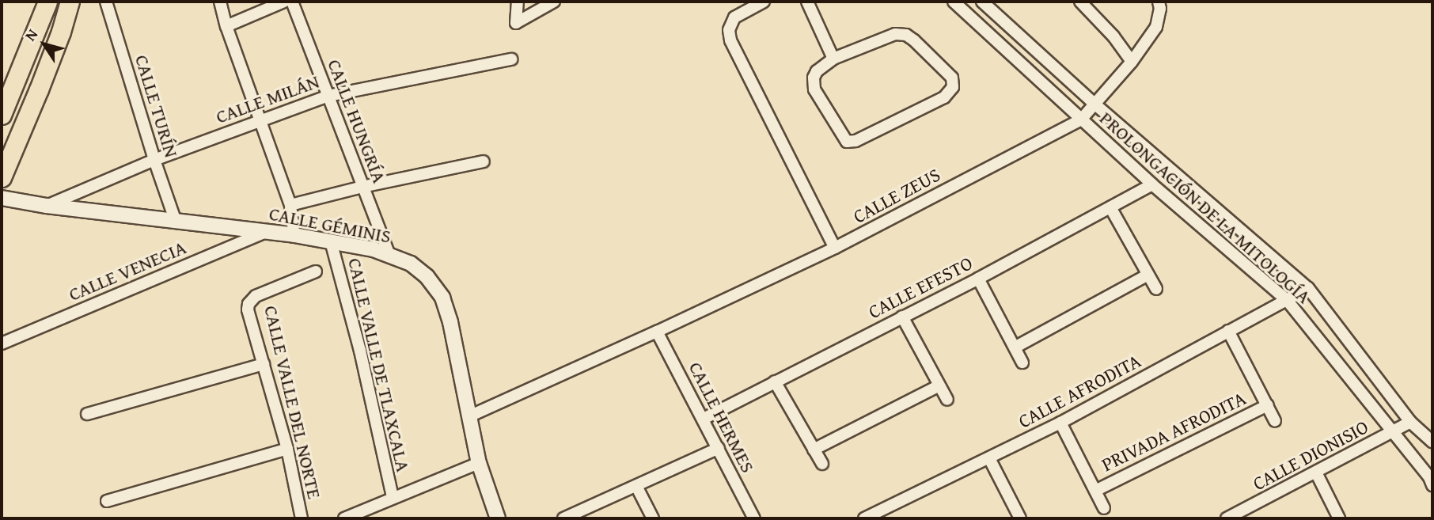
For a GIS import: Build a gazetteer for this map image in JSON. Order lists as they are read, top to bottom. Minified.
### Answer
{"streets":{"street":["CALLE MILÁN","CALLE TURÍN","CALLE HUNGRÍA","CALLE ZEUS","PROLONGACIÓN DE LA MITOLOGÍA","CALLE GÉMINIS","CALLE VENECIA","CALLE EFESTO","CALLE VALLE DE TLAXCALA","CALLE AFRODITA","CALLE VALLE DEL NORTE","CALLE HERMES","PRIVADA AFRODITA","CALLE DIONISIO"]},"crossings":[["CALLE MILÁN","CALLE TURÍN"],["CALLE MILÁN","CALLE HUNGRÍA"],["CALLE MILÁN","CALLE GÉMINIS"],["CALLE TURÍN","CALLE GÉMINIS"],["CALLE HUNGRÍA","CALLE GÉMINIS"],["CALLE ZEUS","PROLONGACIÓN DE LA MITOLOGÍA"],["CALLE ZEUS","CALLE GÉMINIS"],["CALLE ZEUS","CALLE HERMES"],["PROLONGACIÓN DE LA MITOLOGÍA","CALLE EFESTO"],["PROLONGACIÓN DE LA MITOLOGÍA","CALLE AFRODITA"],["PROLONGACIÓN DE LA MITOLOGÍA","CALLE DIONISIO"],["CALLE GÉMINIS","CALLE VENECIA"],["CALLE GÉMINIS","CALLE VALLE DE TLAXCALA"],["CALLE EFESTO","CALLE HERMES"],["CALLE AFRODITA","PRIVADA AFRODITA"]],"north":"top left"}
